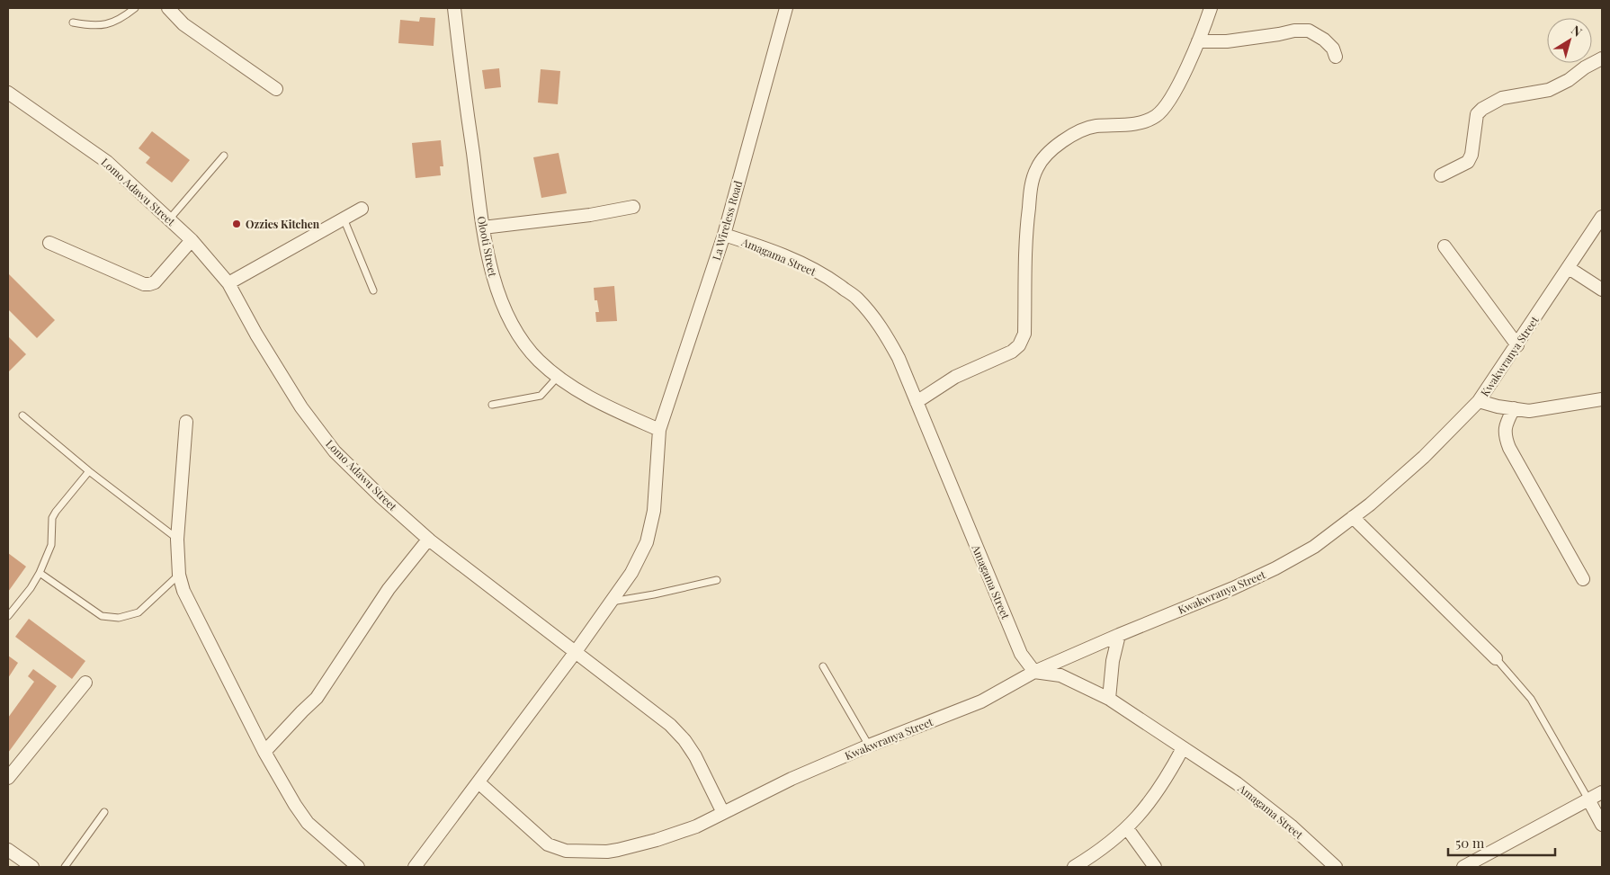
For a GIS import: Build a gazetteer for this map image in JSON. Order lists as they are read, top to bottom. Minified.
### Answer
{"streets":{"street":["Lomo Adawu Street","La Wireless Road","Olooti Street","Amagama Street","Kwakwranya Street"]},"crossings":[["Lomo Adawu Street","La Wireless Road"],["Lomo Adawu Street","Kwakwranya Street"],["La Wireless Road","Olooti Street"],["La Wireless Road","Amagama Street"],["La Wireless Road","Kwakwranya Street"],["Amagama Street","Kwakwranya Street"]],"places":["Ozzies Kitchen"],"scale_bar":"50 m","north":"top right"}
